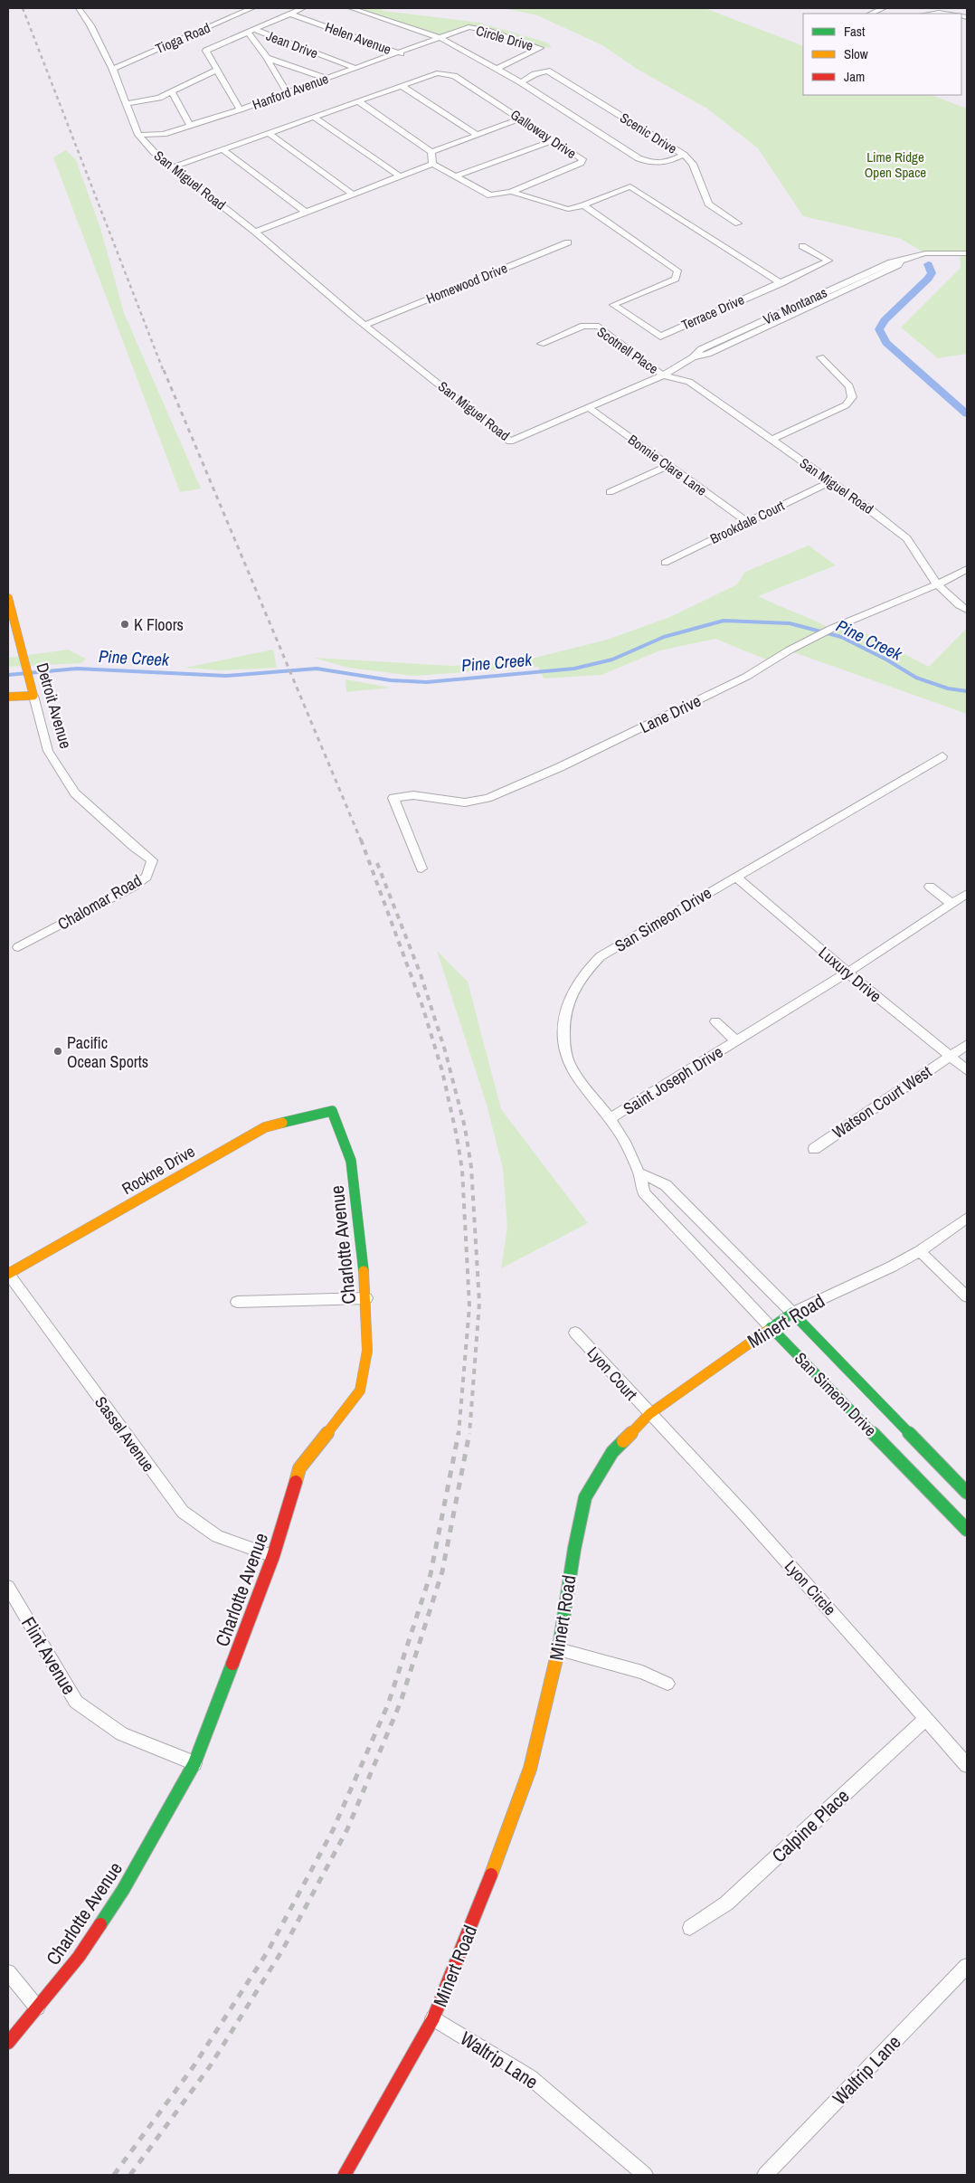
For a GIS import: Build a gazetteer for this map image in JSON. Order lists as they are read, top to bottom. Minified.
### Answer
{"streets":{"street":["Tioga Road","Helen Avenue","Circle Drive","Jean Drive","Hanford Avenue","Scenic Drive","Galloway Drive","San Miguel Road","Homewood Drive","Via Montanas","Terrace Drive","Scotnell Place","Bonnie Clare Lane","Brookdale Court","Detroit Avenue","Lane Drive","Chalomar Road","San Simeon Drive","Luxury Drive","Saint Joseph Drive","Watson Court West","Rockne Drive","Charlotte Avenue","Minert Road","Lyon Court","Sassel Avenue","Lyon Circle","Flint Avenue","Calpine Place","Waltrip Lane"]},"crossings":[["Tioga Road","San Miguel Road"],["Helen Avenue","Hanford Avenue"],["Circle Drive","Hanford Avenue"],["Circle Drive","Scenic Drive"],["Jean Drive","Hanford Avenue"],["Hanford Avenue","San Miguel Road"],["Galloway Drive","San Miguel Road"],["San Miguel Road","Homewood Drive"],["San Miguel Road","Via Montanas"],["San Miguel Road","Scotnell Place"],["San Miguel Road","Bonnie Clare Lane"],["San Miguel Road","Brookdale Court"],["San Miguel Road","Lane Drive"],["Via Montanas","Scotnell Place"],["Bonnie Clare Lane","Brookdale Court"],["Detroit Avenue","Chalomar Road"],["San Simeon Drive","Luxury Drive"],["San Simeon Drive","Saint Joseph Drive"],["San Simeon Drive","Minert Road"],["Luxury Drive","Saint Joseph Drive"],["Luxury Drive","Watson Court West"],["Rockne Drive","Charlotte Avenue"],["Rockne Drive","Sassel Avenue"],["Charlotte Avenue","Sassel Avenue"],["Charlotte Avenue","Flint Avenue"],["Minert Road","Lyon Court"],["Minert Road","Lyon Circle"],["Minert Road","Waltrip Lane"],["Lyon Court","Lyon Circle"],["Lyon Circle","Calpine Place"]],"water":["Pine Creek"],"parks":["Lime Ridge Open Space"],"places":["K Floors","Pacific Ocean Sports"],"legend":["Fast","Slow","Jam"]}
